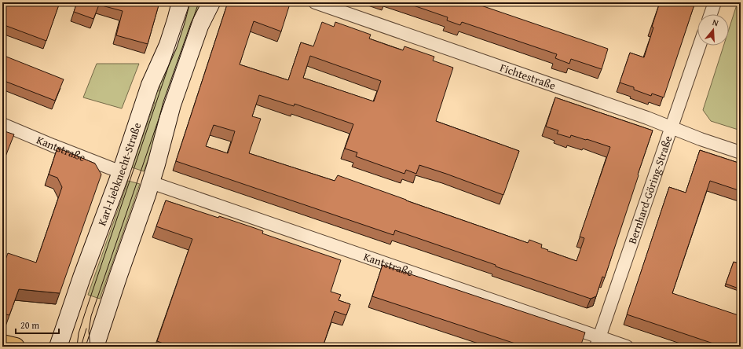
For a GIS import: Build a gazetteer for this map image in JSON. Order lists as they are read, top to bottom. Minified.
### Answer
{"streets":{"main road":["Karl-Liebknecht-Straße"],"street":["Fichtestraße","Kantstraße","Bernhard-Göring-Straße"]},"crossings":[["Fichtestraße","Bernhard-Göring-Straße"],["Kantstraße","Karl-Liebknecht-Straße"],["Kantstraße","Bernhard-Göring-Straße"]],"scale_bar":"20 m","north":"top"}
